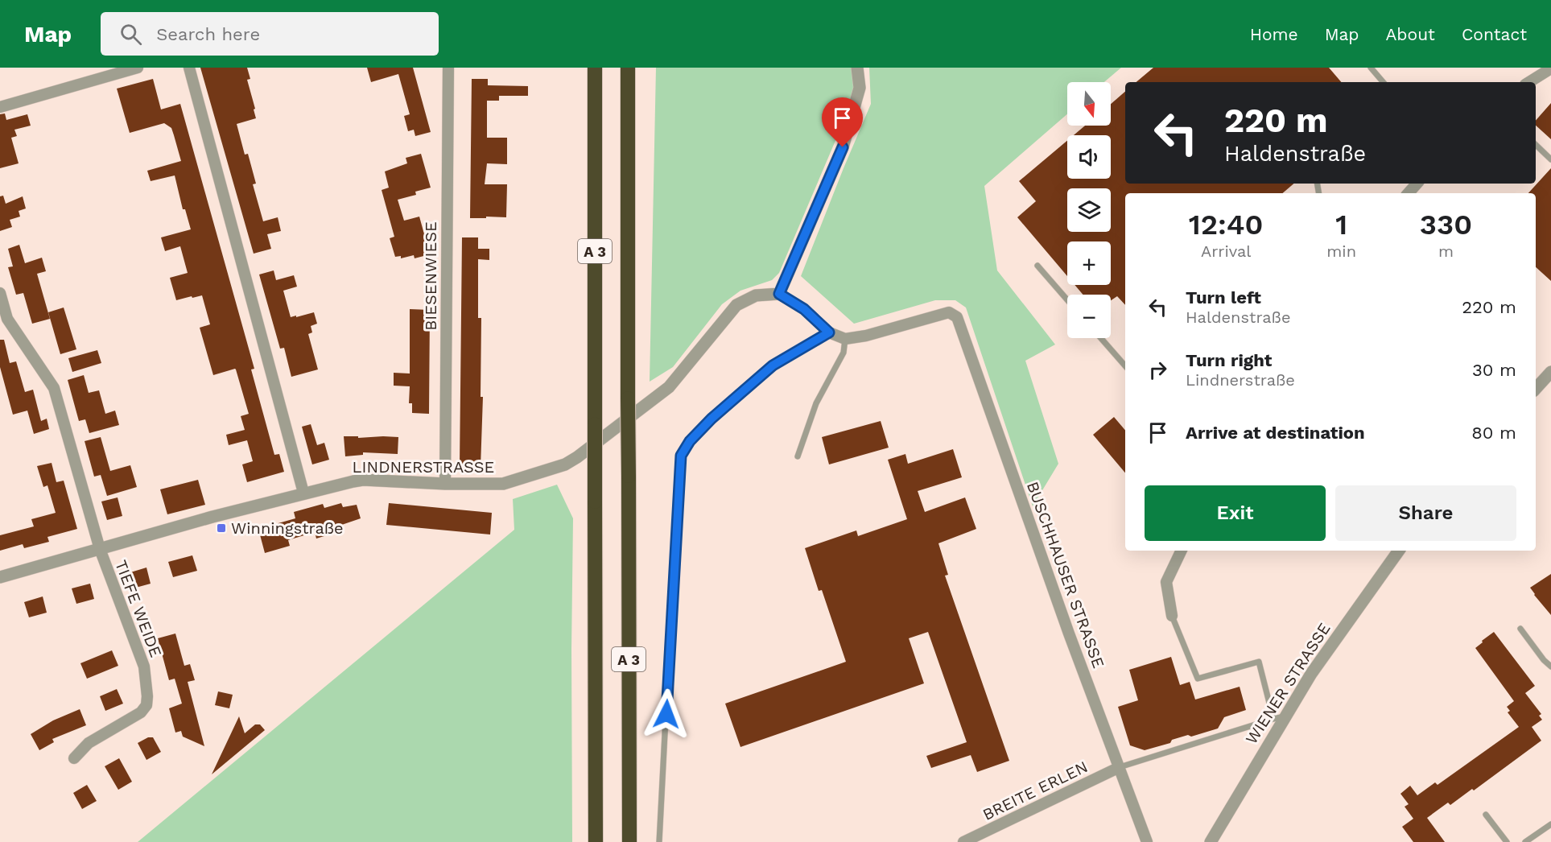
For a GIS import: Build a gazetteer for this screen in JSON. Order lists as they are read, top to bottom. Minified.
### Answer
{"streets":{"highway":["A 3"],"street":["BIESENWIESE","LINDNERSTRASSE","BUSCHHAUSER STRASSE","TIEFE WEIDE","WIENER STRASSE","BREITE ERLEN"]},"crossings":[["BIESENWIESE","LINDNERSTRASSE"],["LINDNERSTRASSE","TIEFE WEIDE"],["BUSCHHAUSER STRASSE","BREITE ERLEN"]],"places":{"transit":["Winningstraße"]},"north":"bottom","page":{"header":"Map","search":"Search here","nav":["Home","Map","About","Contact"],"map_buttons":["+","−"],"turn":["220 m","Haldenstraße"],"eta":["12:40","Arrival","1","min","330","m"],"list":[{"name":"Turn left","note":"Haldenstraße","value":"220 m"},{"name":"Turn right","note":"Lindnerstraße","value":"30 m"},{"name":"Arrive at destination","value":"80 m"}],"buttons":["Exit","Share"]}}
